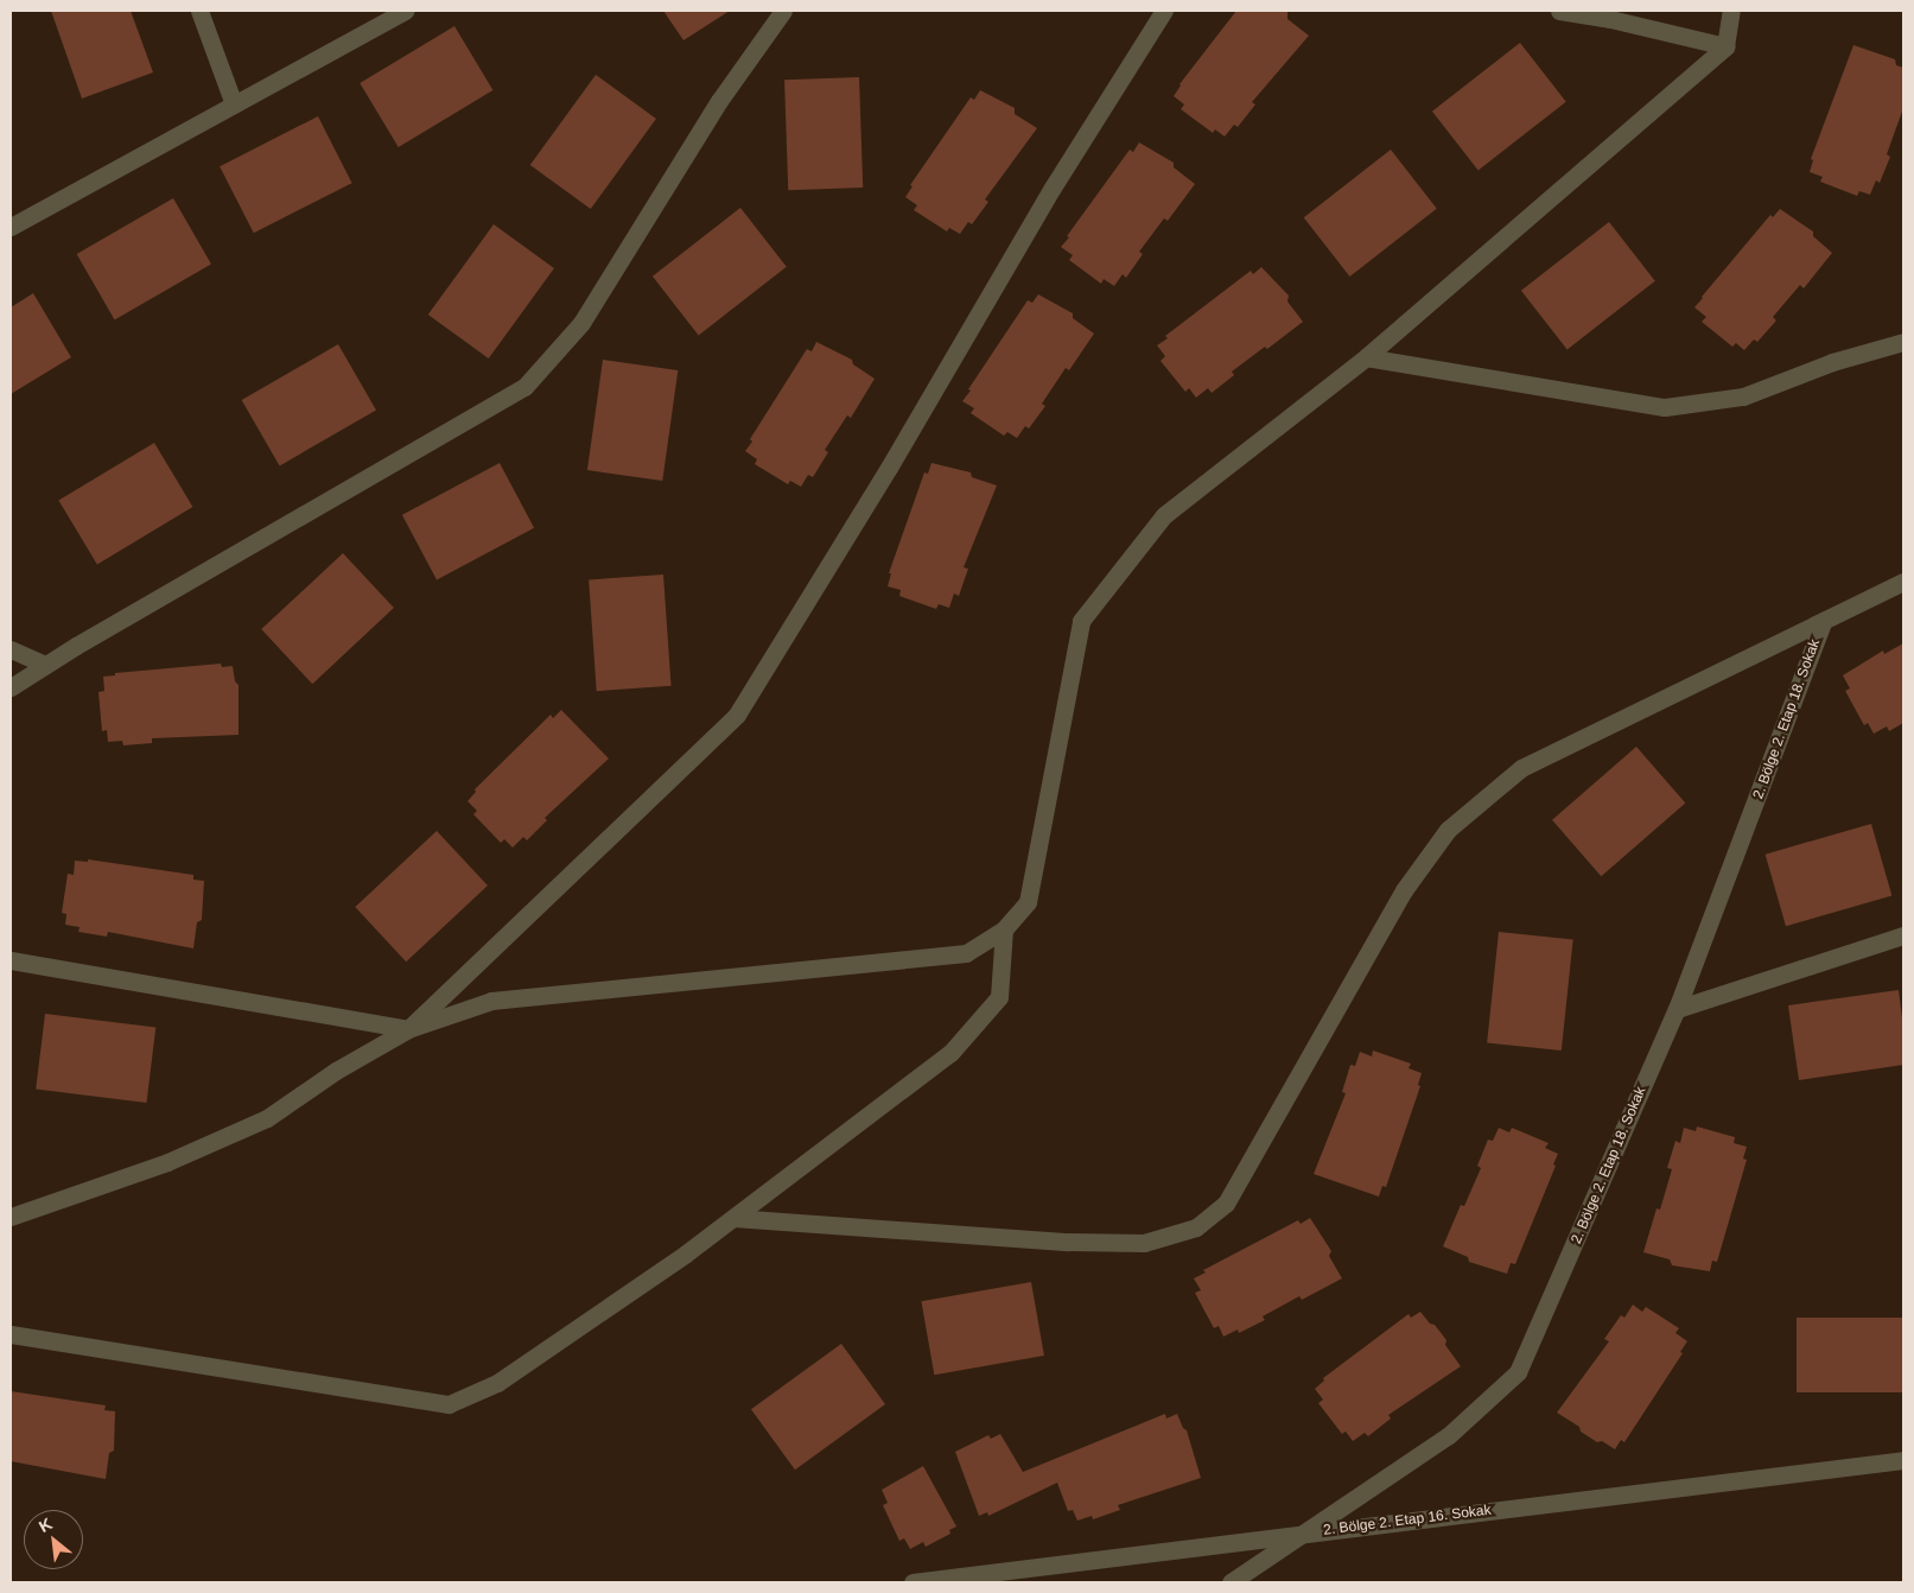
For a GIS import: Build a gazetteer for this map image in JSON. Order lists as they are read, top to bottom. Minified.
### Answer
{"streets":{"street":["2. Bölge 2. Etap 18. Sokak","2. Bölge 2. Etap 16. Sokak"]},"crossings":[["2. Bölge 2. Etap 18. Sokak","2. Bölge 2. Etap 16. Sokak"]],"north":"top left"}
